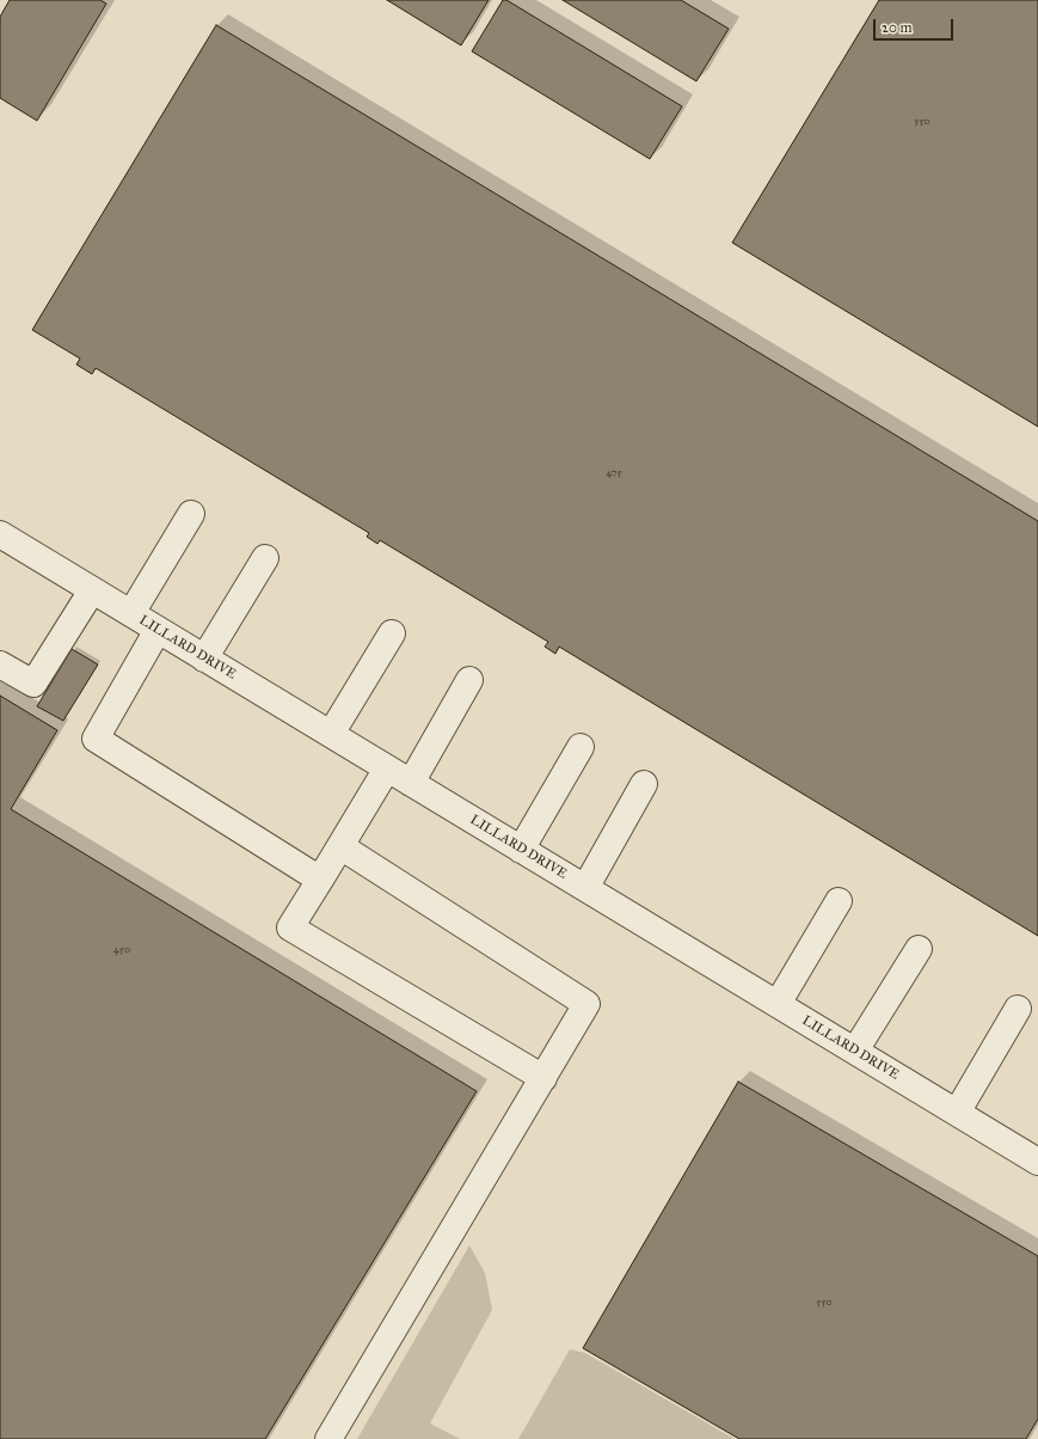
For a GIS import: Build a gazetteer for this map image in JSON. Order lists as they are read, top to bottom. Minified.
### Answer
{"streets":{"street":["LILLARD DRIVE"]},"house_numbers":["550","475","450","550"],"scale_bar":"20 m"}
